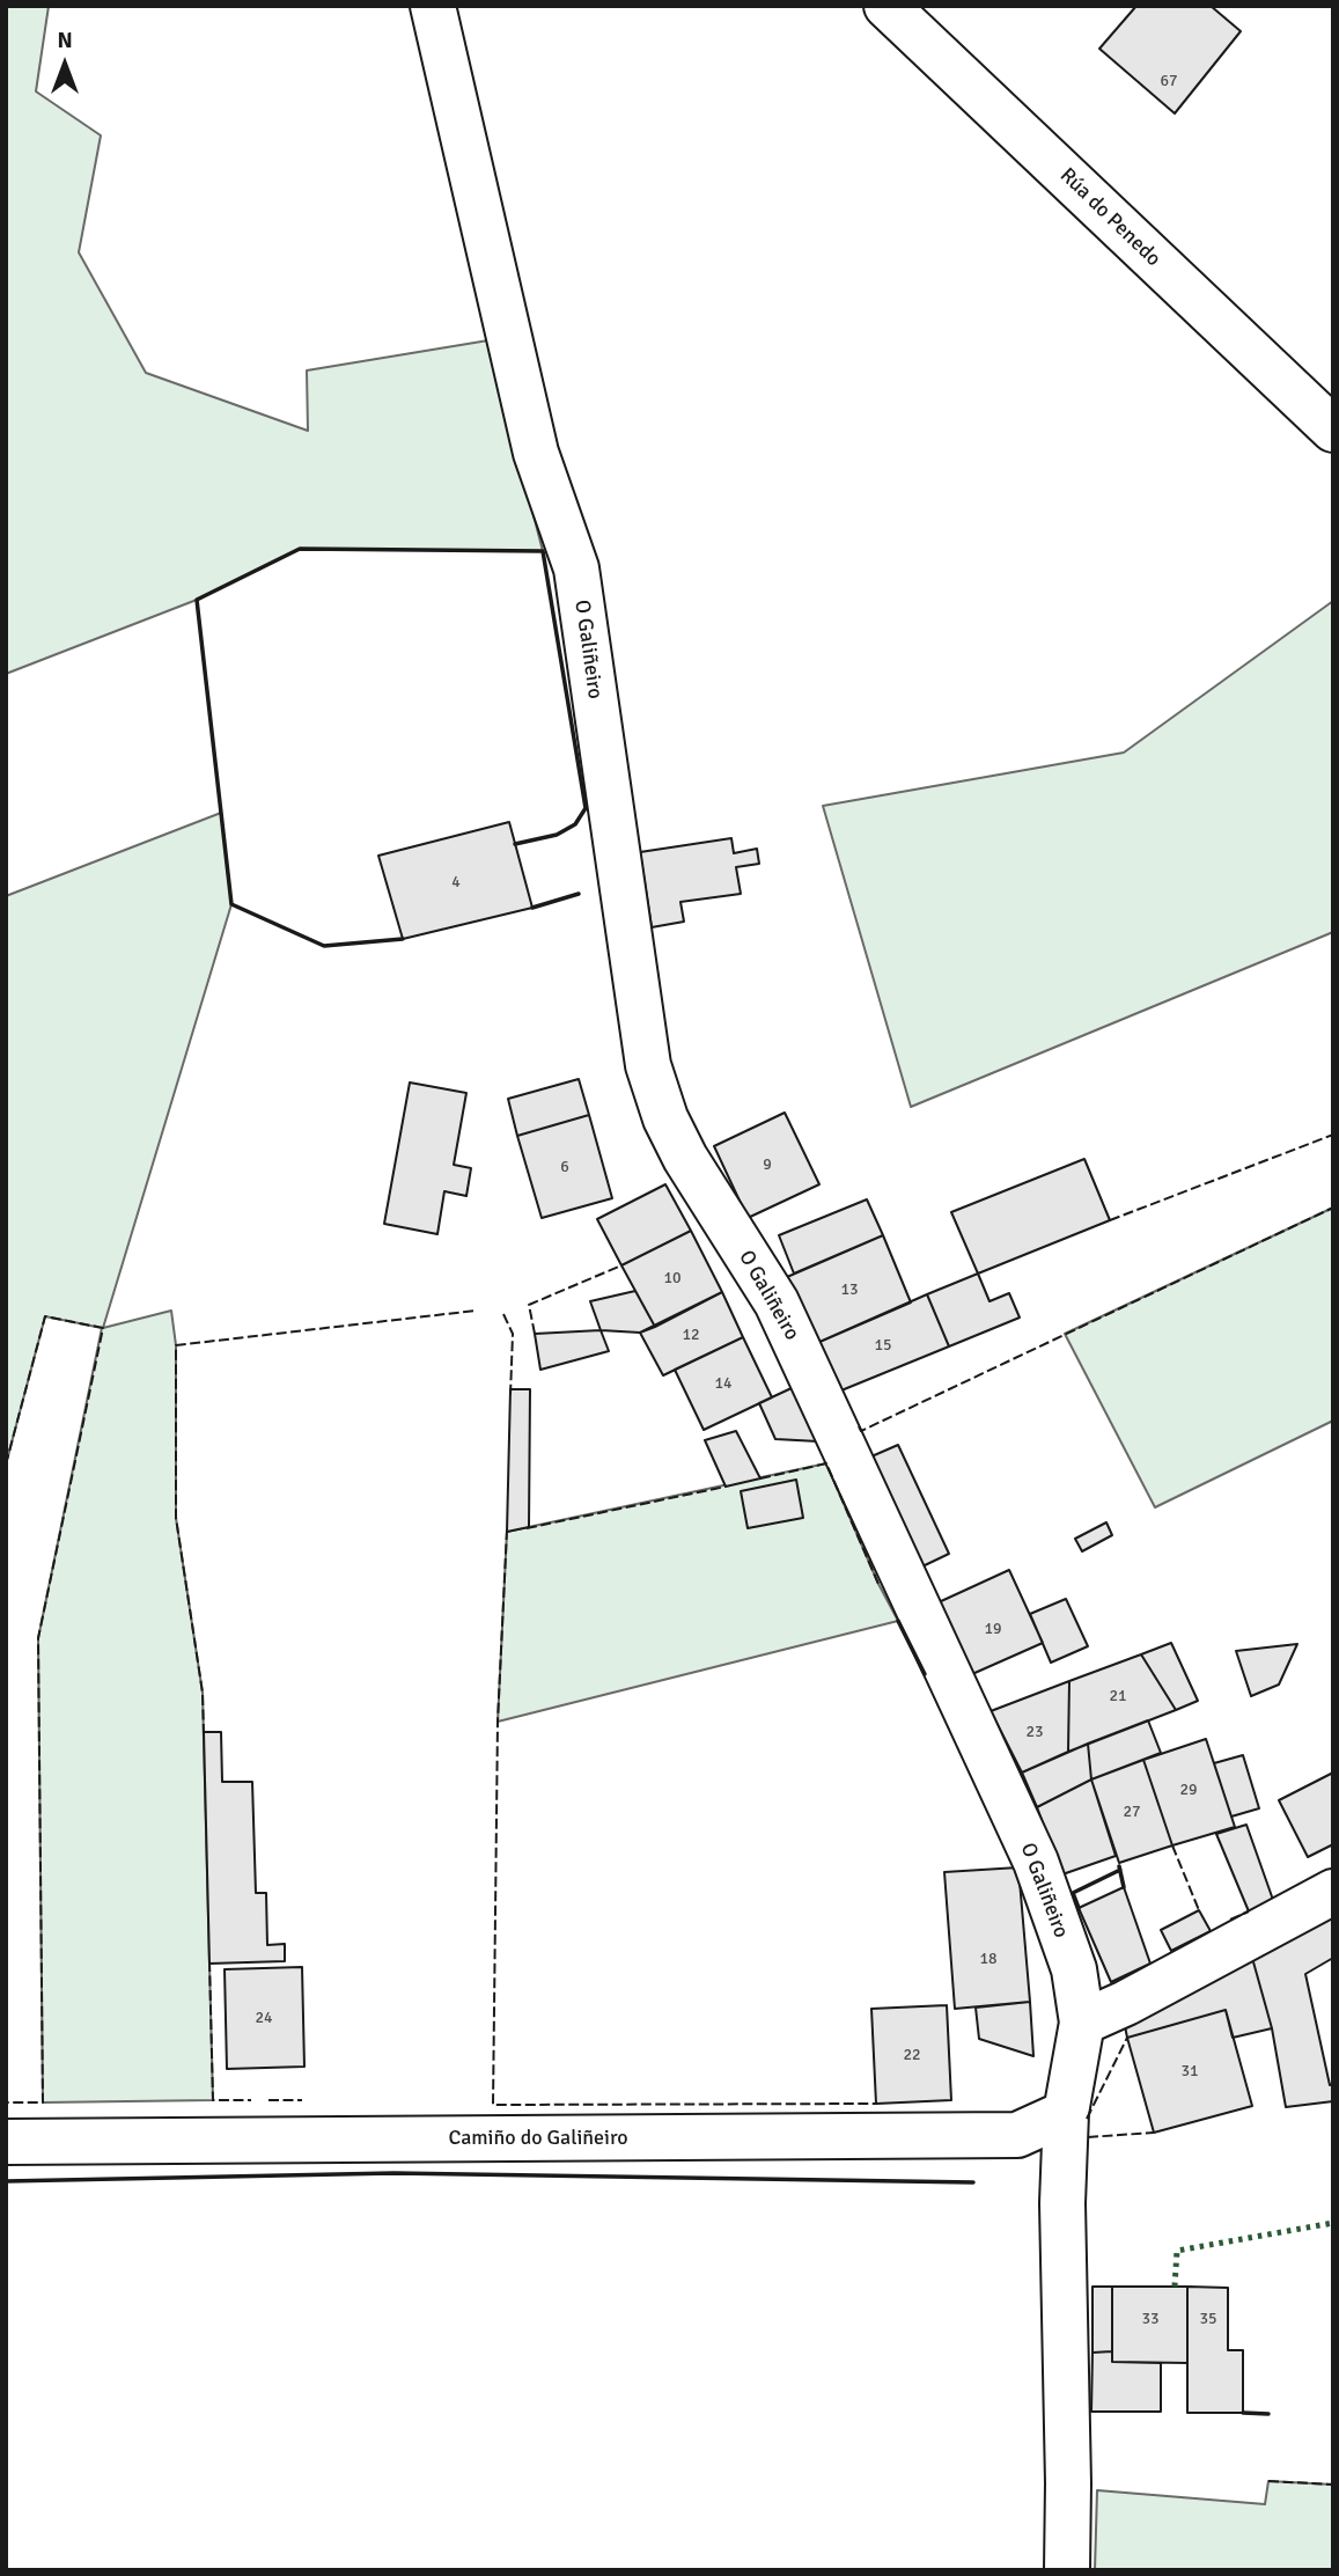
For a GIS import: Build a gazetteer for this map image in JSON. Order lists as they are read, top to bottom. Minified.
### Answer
{"streets":{"street":["Rúa do Penedo","O Galiñeiro","Camiño do Galiñeiro"]},"crossings":[["O Galiñeiro","Camiño do Galiñeiro"]],"house_numbers":["67","4","9","6","10","13","12","15","14","19","21","23","29","27","18","24","22","31","33","35"],"north":"top"}
